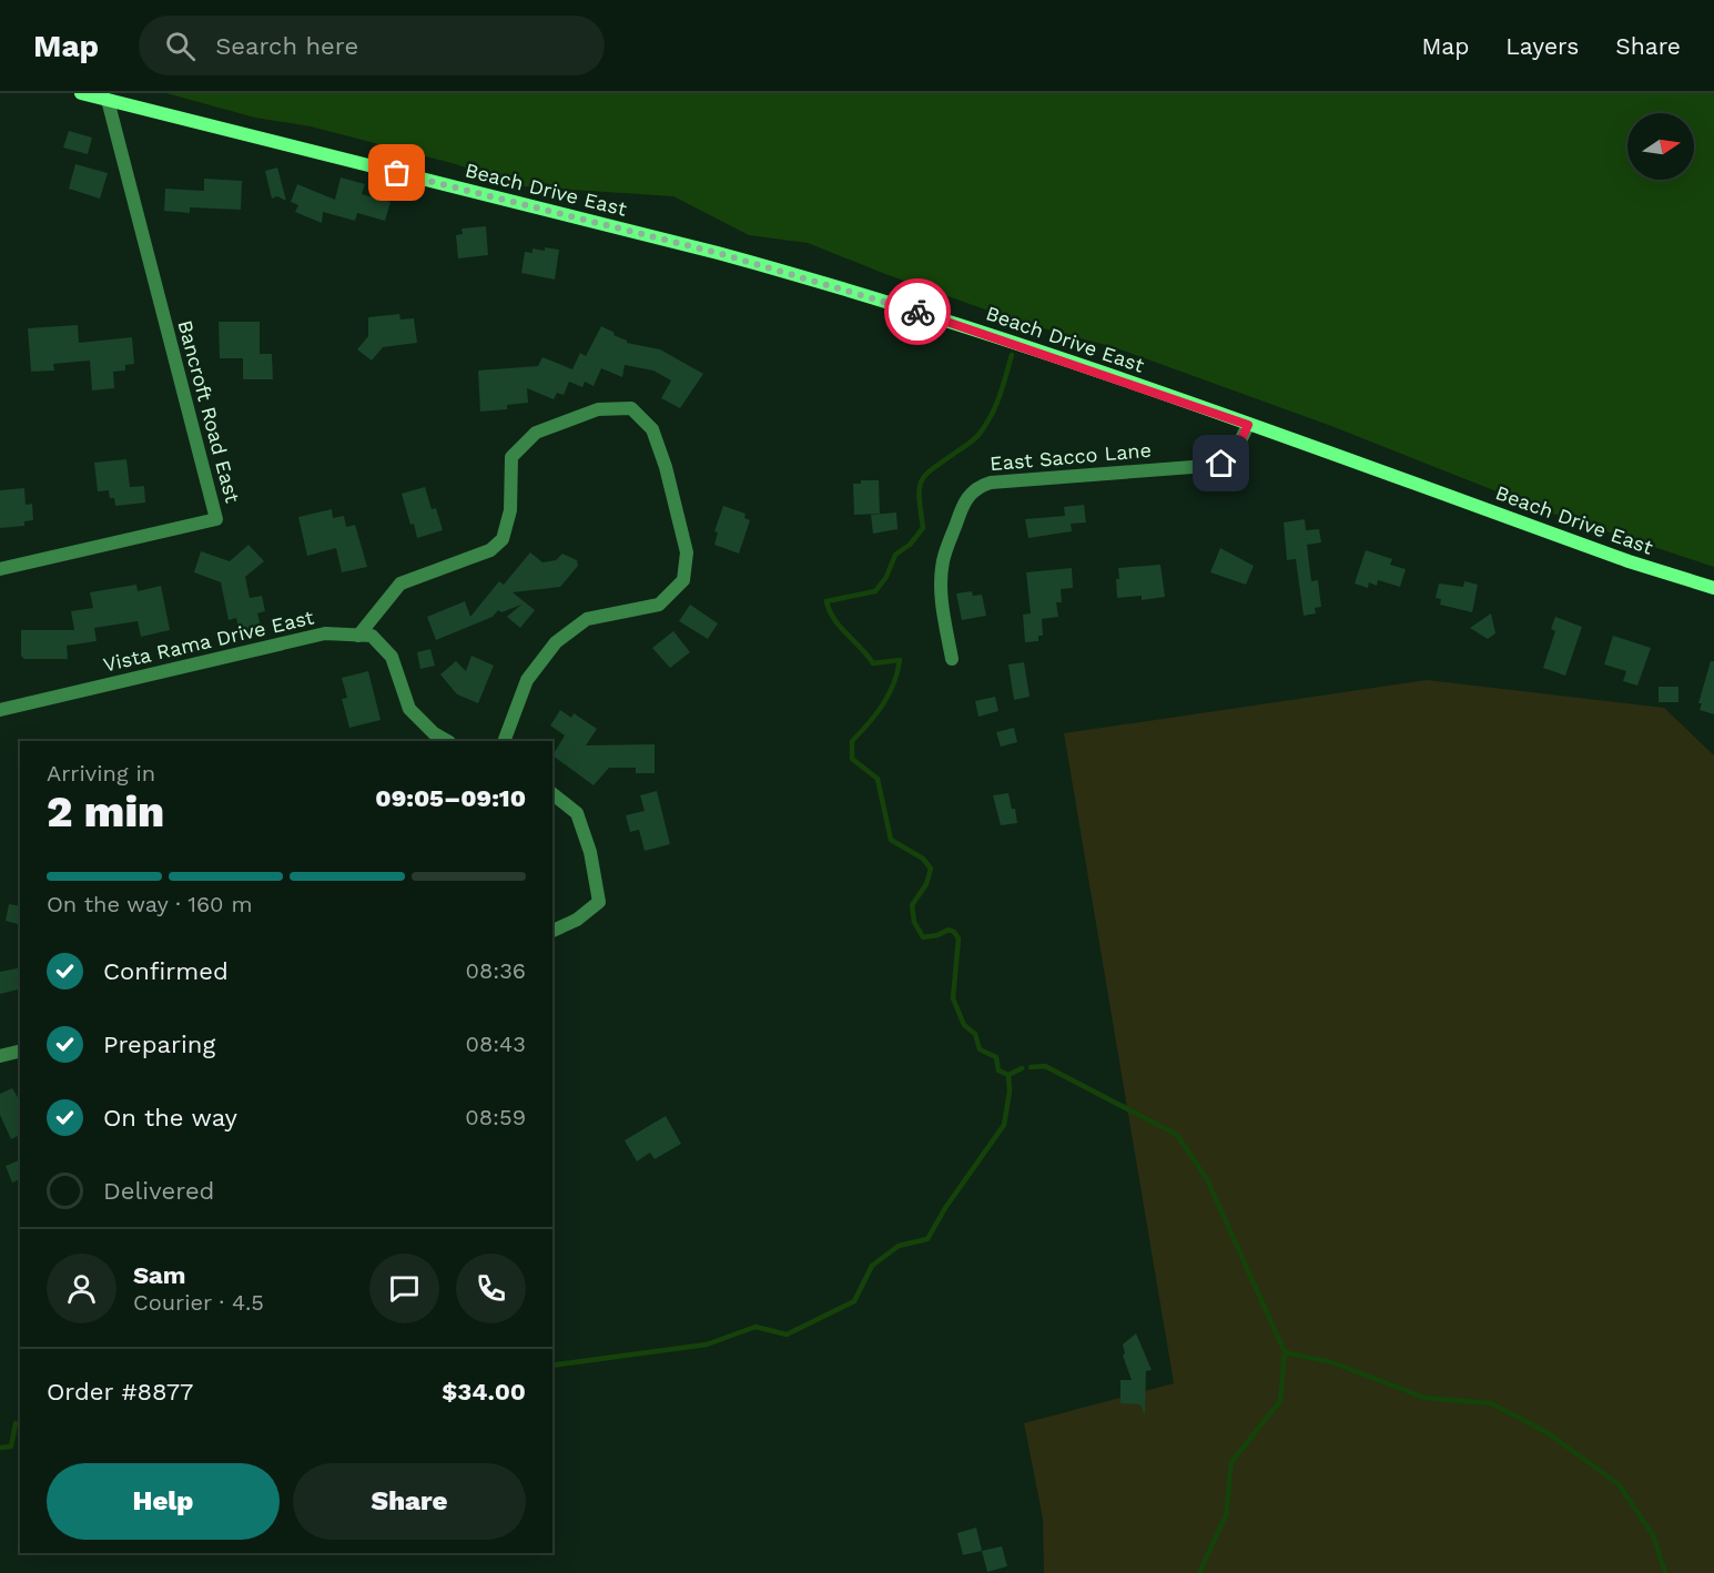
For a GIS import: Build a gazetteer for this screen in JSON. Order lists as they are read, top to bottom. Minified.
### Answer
{"streets":{"main road":["Beach Drive East"],"street":["Bancroft Road East","East Sacco Lane","Vista Rama Drive East"]},"crossings":[["Beach Drive East","Bancroft Road East"],["Beach Drive East","East Sacco Lane"]],"north":"right","page":{"header":"Map","search":"Search here","nav":["Map","Layers","Share"],"heading":["2 min","Arriving in","09:05–09:10"],"panel":["Sam","Courier · 4.5","Order #8877","$34.00"],"bar":"On the way · 160 m","list":[["Confirmed","08:36"],["Preparing","08:43"],["On the way","08:59"],"Delivered"],"buttons":["Help","Share"]}}
